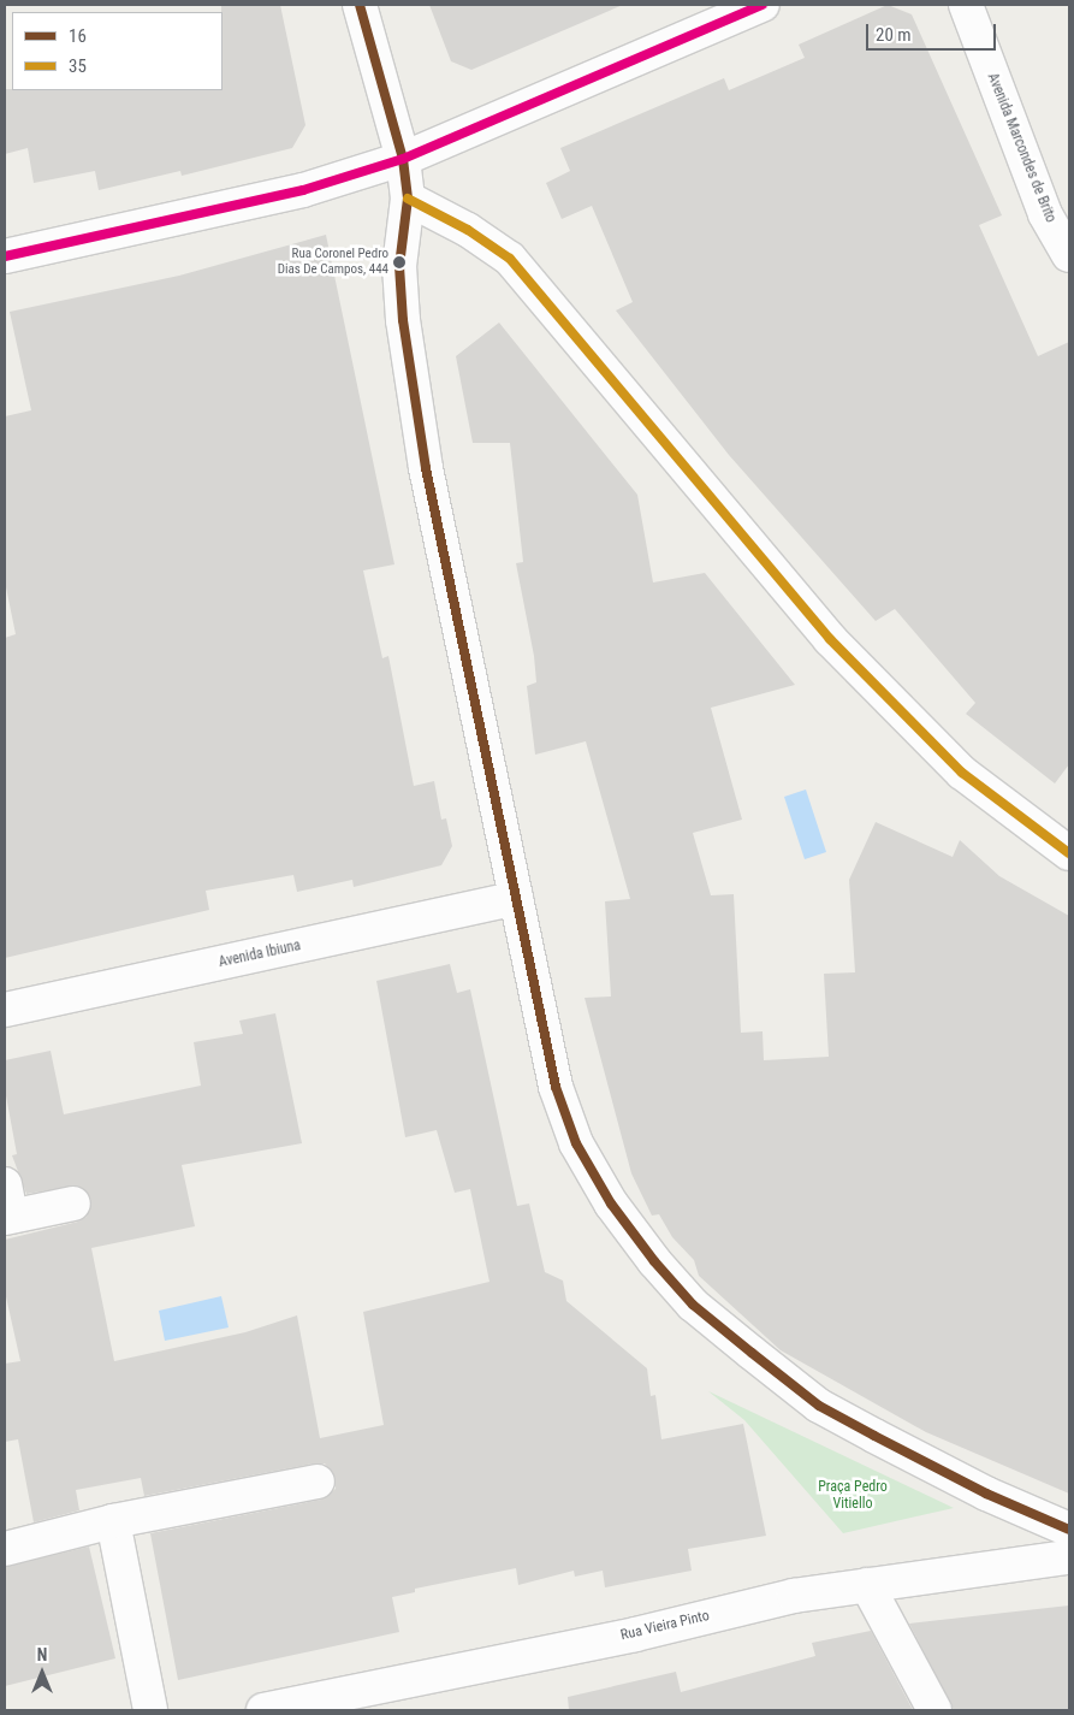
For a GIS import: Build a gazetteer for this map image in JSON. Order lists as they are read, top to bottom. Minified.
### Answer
{"streets":{"street":["Avenida Marcondes de Brito","Avenida Ibiuna","Rua Vieira Pinto"]},"parks":["Praça Pedro Vitiello"],"places":["Rua Coronel Pedro Dias De Campos, 444"],"lines":["transit line 16","transit line 35"],"legend":["16","35"],"scale_bar":"20 m","north":"top"}
